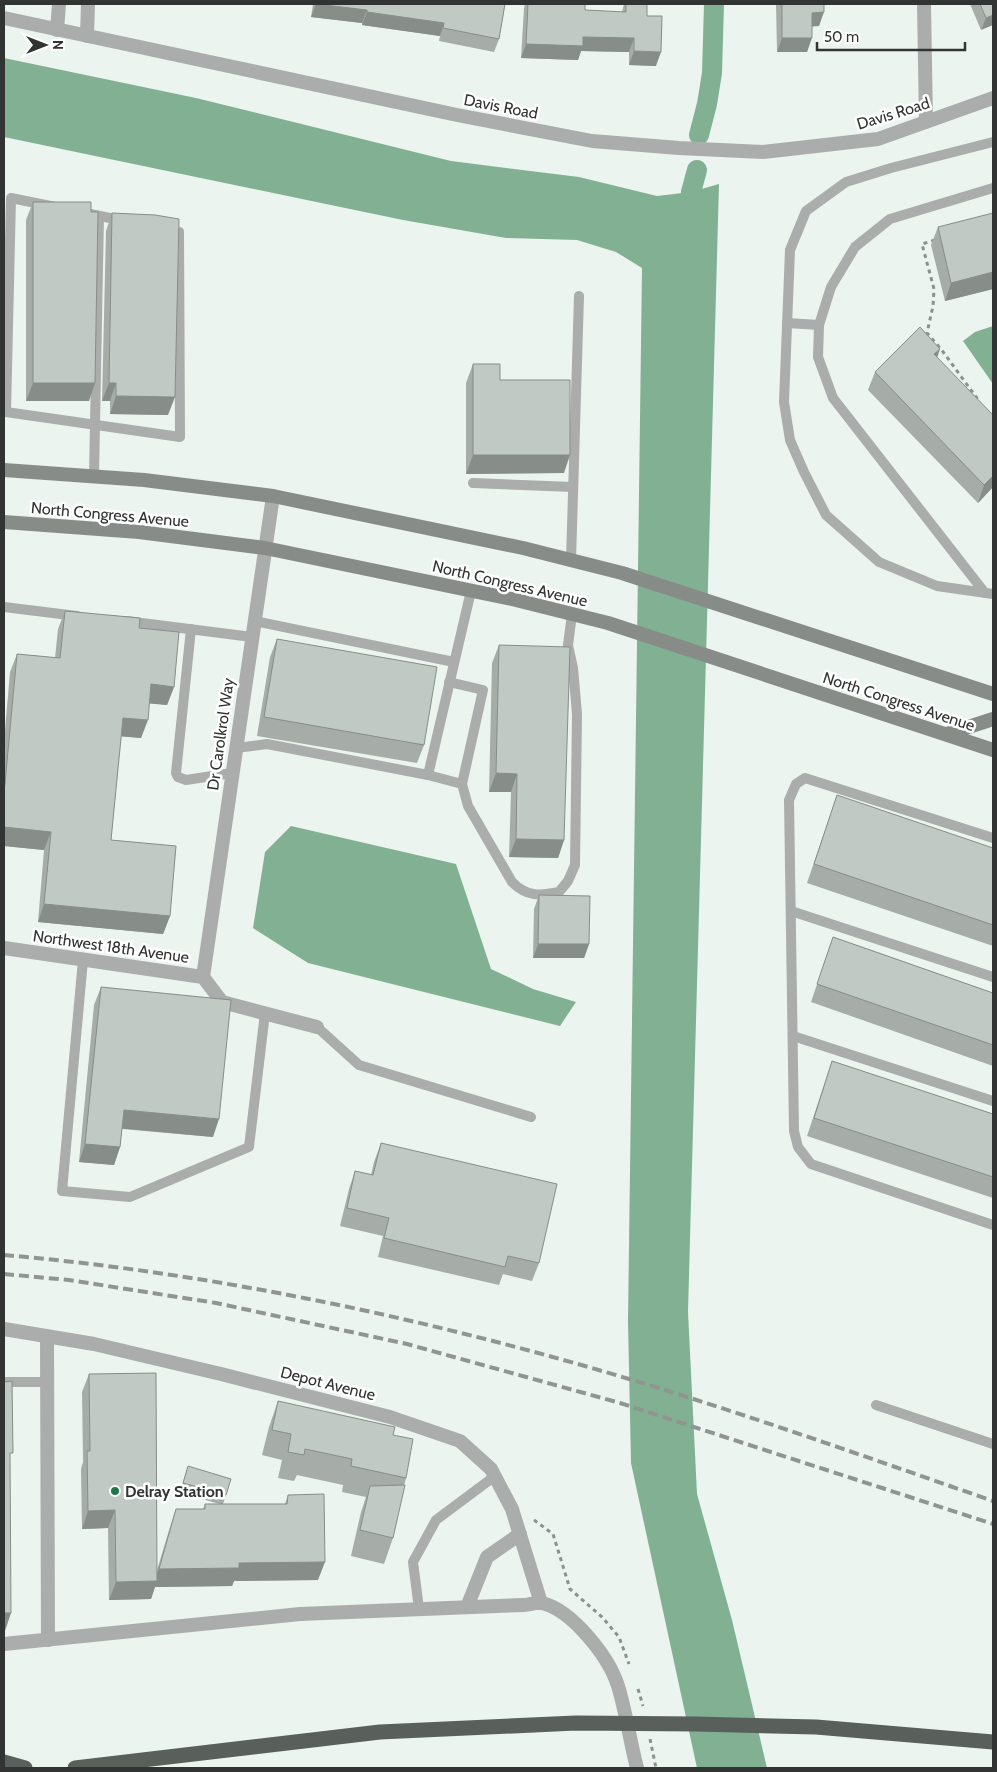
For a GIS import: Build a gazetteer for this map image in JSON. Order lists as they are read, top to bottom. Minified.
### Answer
{"streets":{"main road":["North Congress Avenue"],"street":["Davis Road","Dr Carolkrol Way","Northwest 18th Avenue","Depot Avenue"]},"crossings":[["North Congress Avenue","Dr Carolkrol Way"],["Dr Carolkrol Way","Northwest 18th Avenue"]],"places":["Delray Station"],"scale_bar":"50 m","north":"right"}
